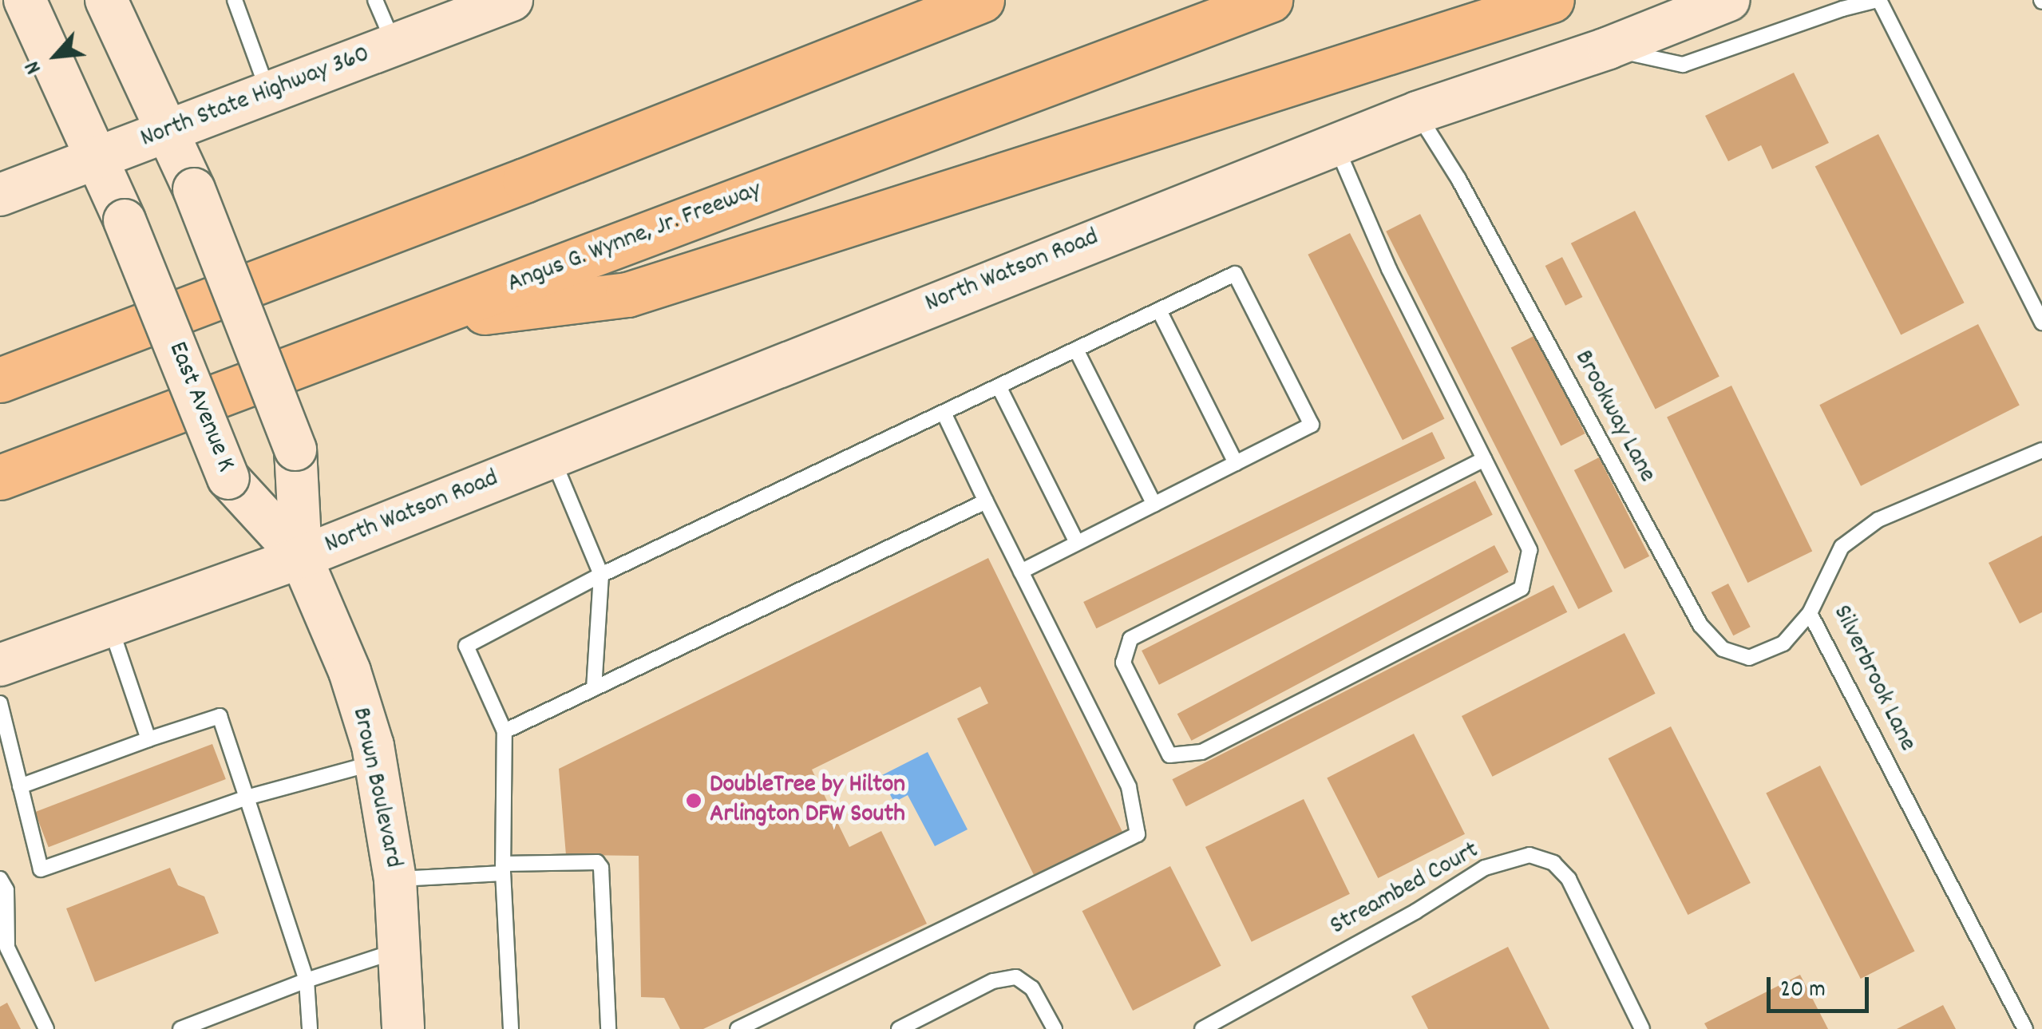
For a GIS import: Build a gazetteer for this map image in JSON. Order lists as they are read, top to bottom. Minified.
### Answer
{"streets":{"highway":["Angus G. Wynne, Jr. Freeway"],"main road":["North State Highway 360","North Watson Road","East Avenue K","Brown Boulevard"],"lane":["Brookway Lane","Silverbrook Lane","Streambed Court"]},"crossings":[["North State Highway 360","East Avenue K"],["North Watson Road","East Avenue K"],["North Watson Road","Brookway Lane"],["North Watson Road","Brown Boulevard"],["East Avenue K","Brown Boulevard"],["Brookway Lane","Silverbrook Lane"]],"places":["DoubleTree by Hilton Arlington DFW South"],"scale_bar":"20 m","north":"bottom left"}
